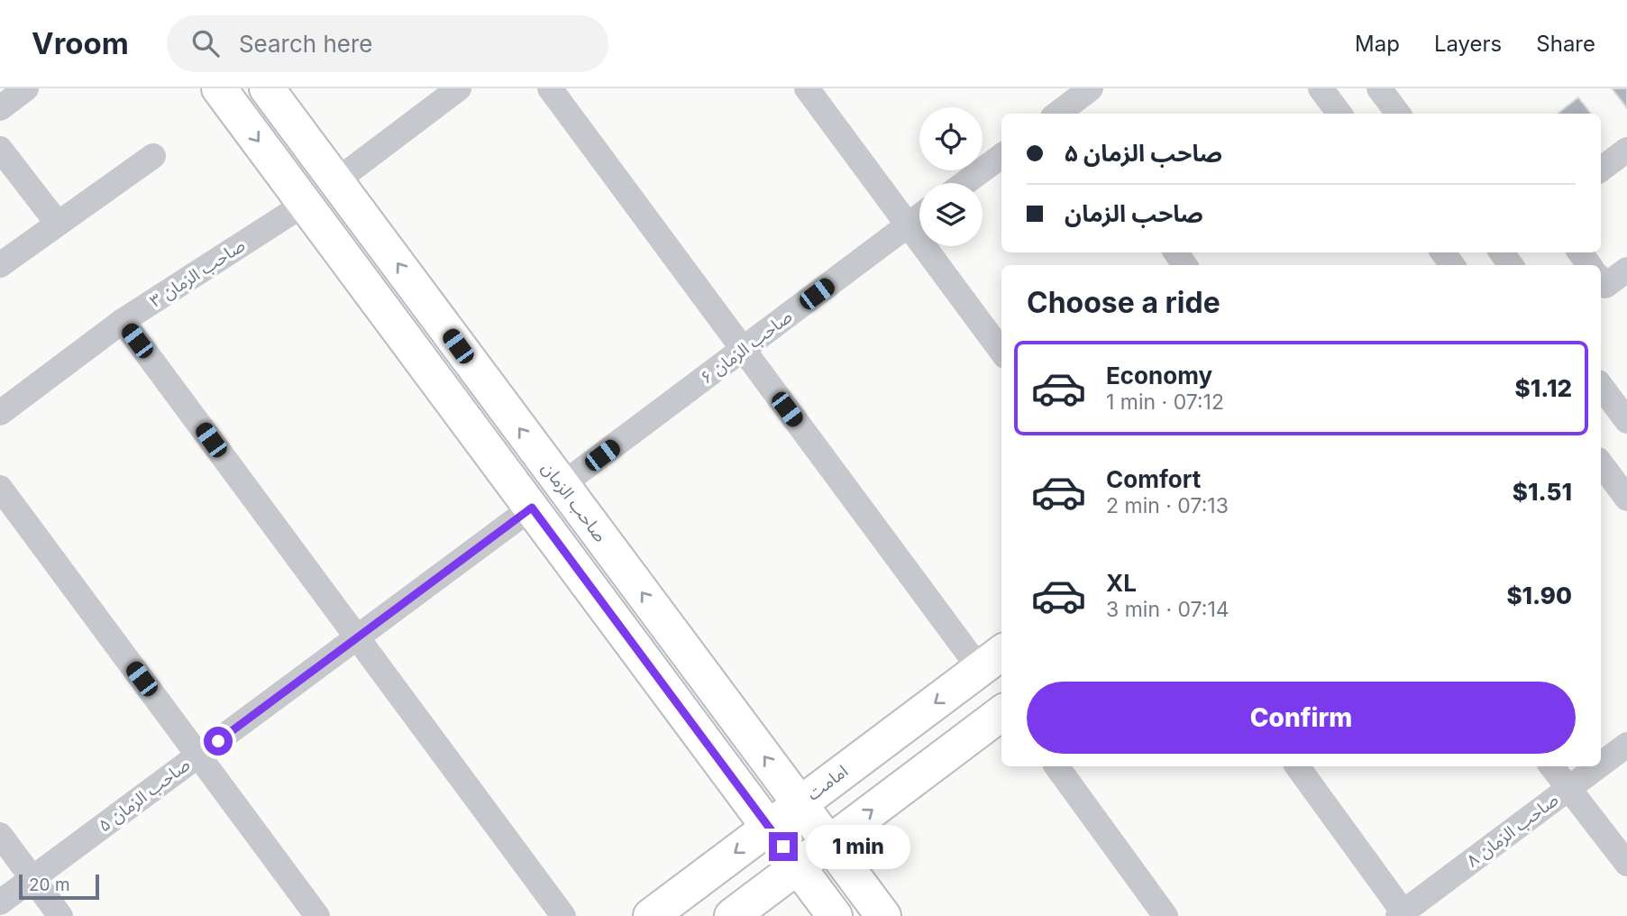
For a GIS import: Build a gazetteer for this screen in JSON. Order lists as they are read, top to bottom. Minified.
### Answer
{"streets":{"street":["صاحب الزمان ۳","صاحب الزمان ۶","صاحب الزمان","امامت","صاحب الزمان ۵","صاحب الزمان ۸"]},"crossings":[["صاحب الزمان ۶","صاحب الزمان"],["صاحب الزمان","امامت"]],"scale_bar":"20 m","page":{"header":"Vroom","search":"Search here","nav":["Map","Layers","Share"],"banner":["صاحب الزمان ۵","صاحب الزمان"],"heading":"Choose a ride","list":[{"name":"Economy","note":"1 min · 07:12","value":"$1.12"},{"name":"Comfort","note":"2 min · 07:13","value":"$1.51"},{"name":"XL","note":"3 min · 07:14","value":"$1.90"}],"buttons":"Confirm","bubble":"1 min","scale":"20 m"}}
